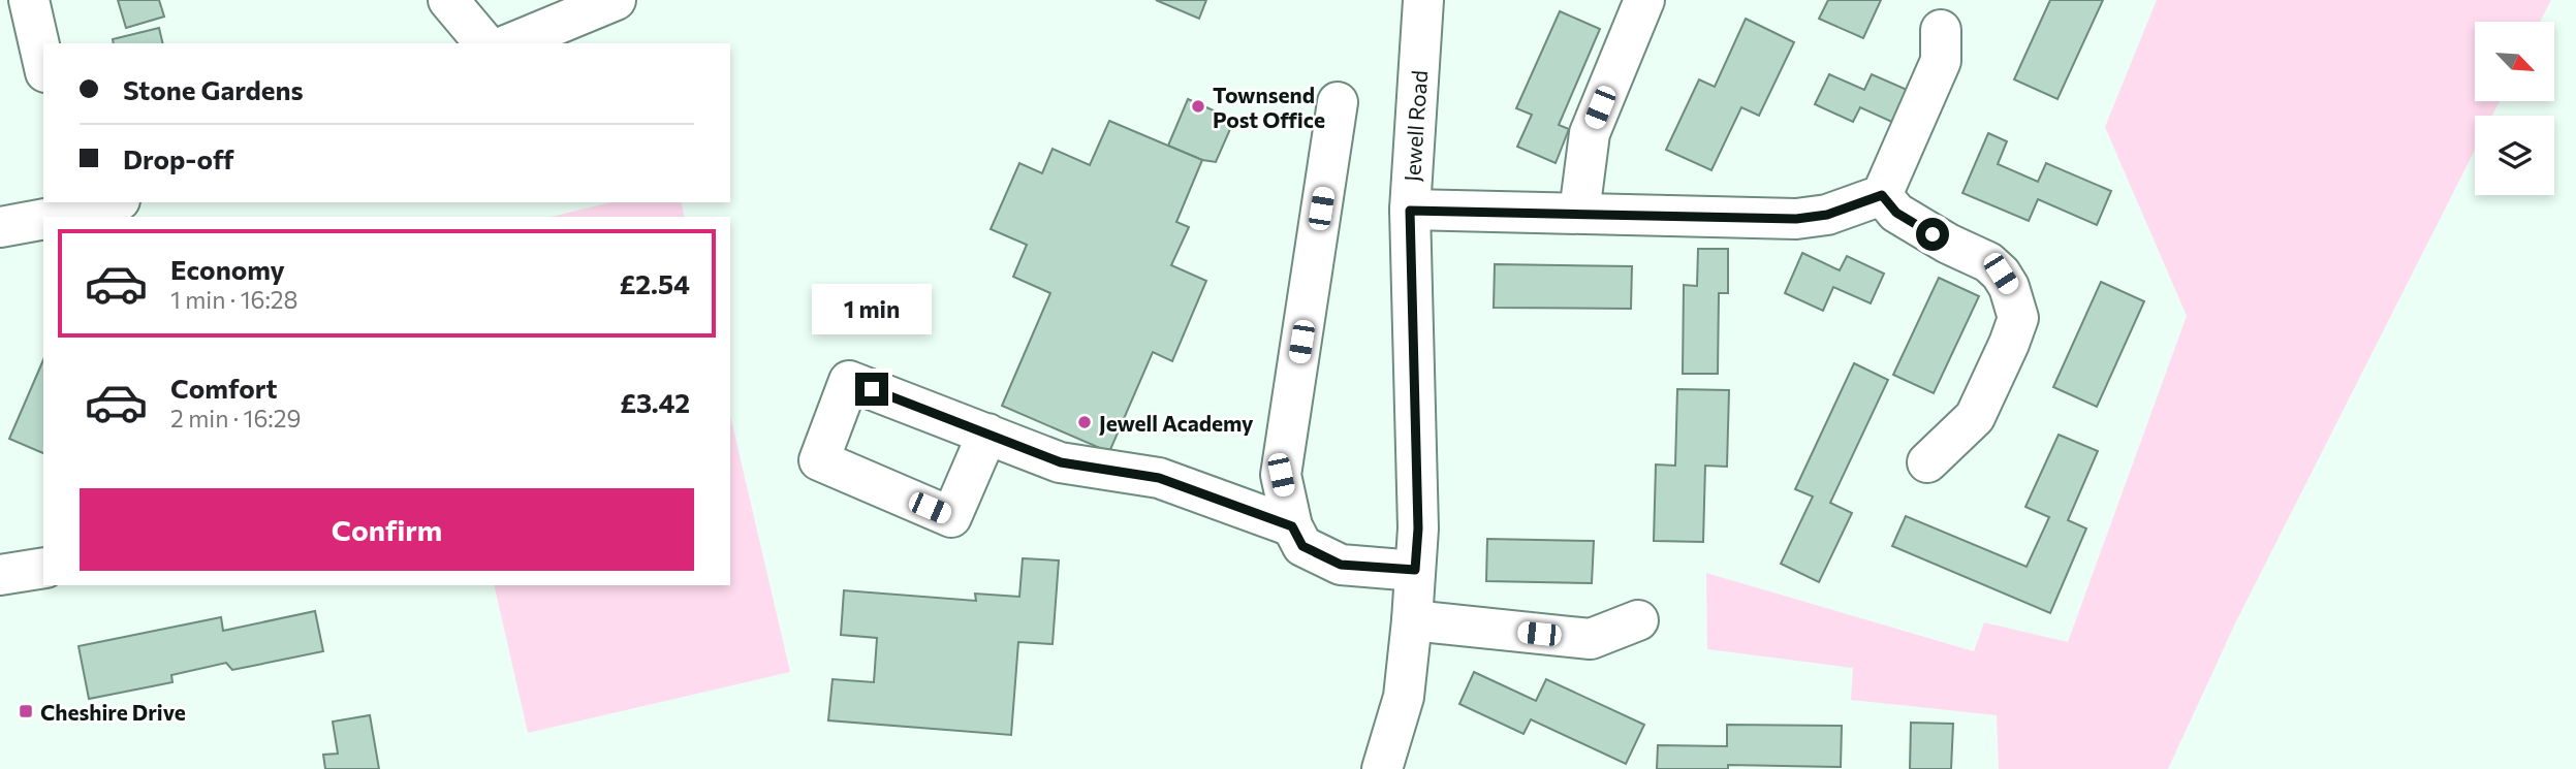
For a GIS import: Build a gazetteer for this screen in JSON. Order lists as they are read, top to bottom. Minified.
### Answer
{"streets":{"street":["Jewell Road"]},"places":{"other":["Townsend Post Office","Jewell Academy"],"transit":["Cheshire Drive"]},"north":"bottom right","page":{"banner":["Stone Gardens","Drop-off"],"list":[{"name":"Economy","note":"1 min · 16:28","value":"£2.54"},{"name":"Comfort","note":"2 min · 16:29","value":"£3.42"}],"bubble":"1 min","buttons":"Confirm"}}
